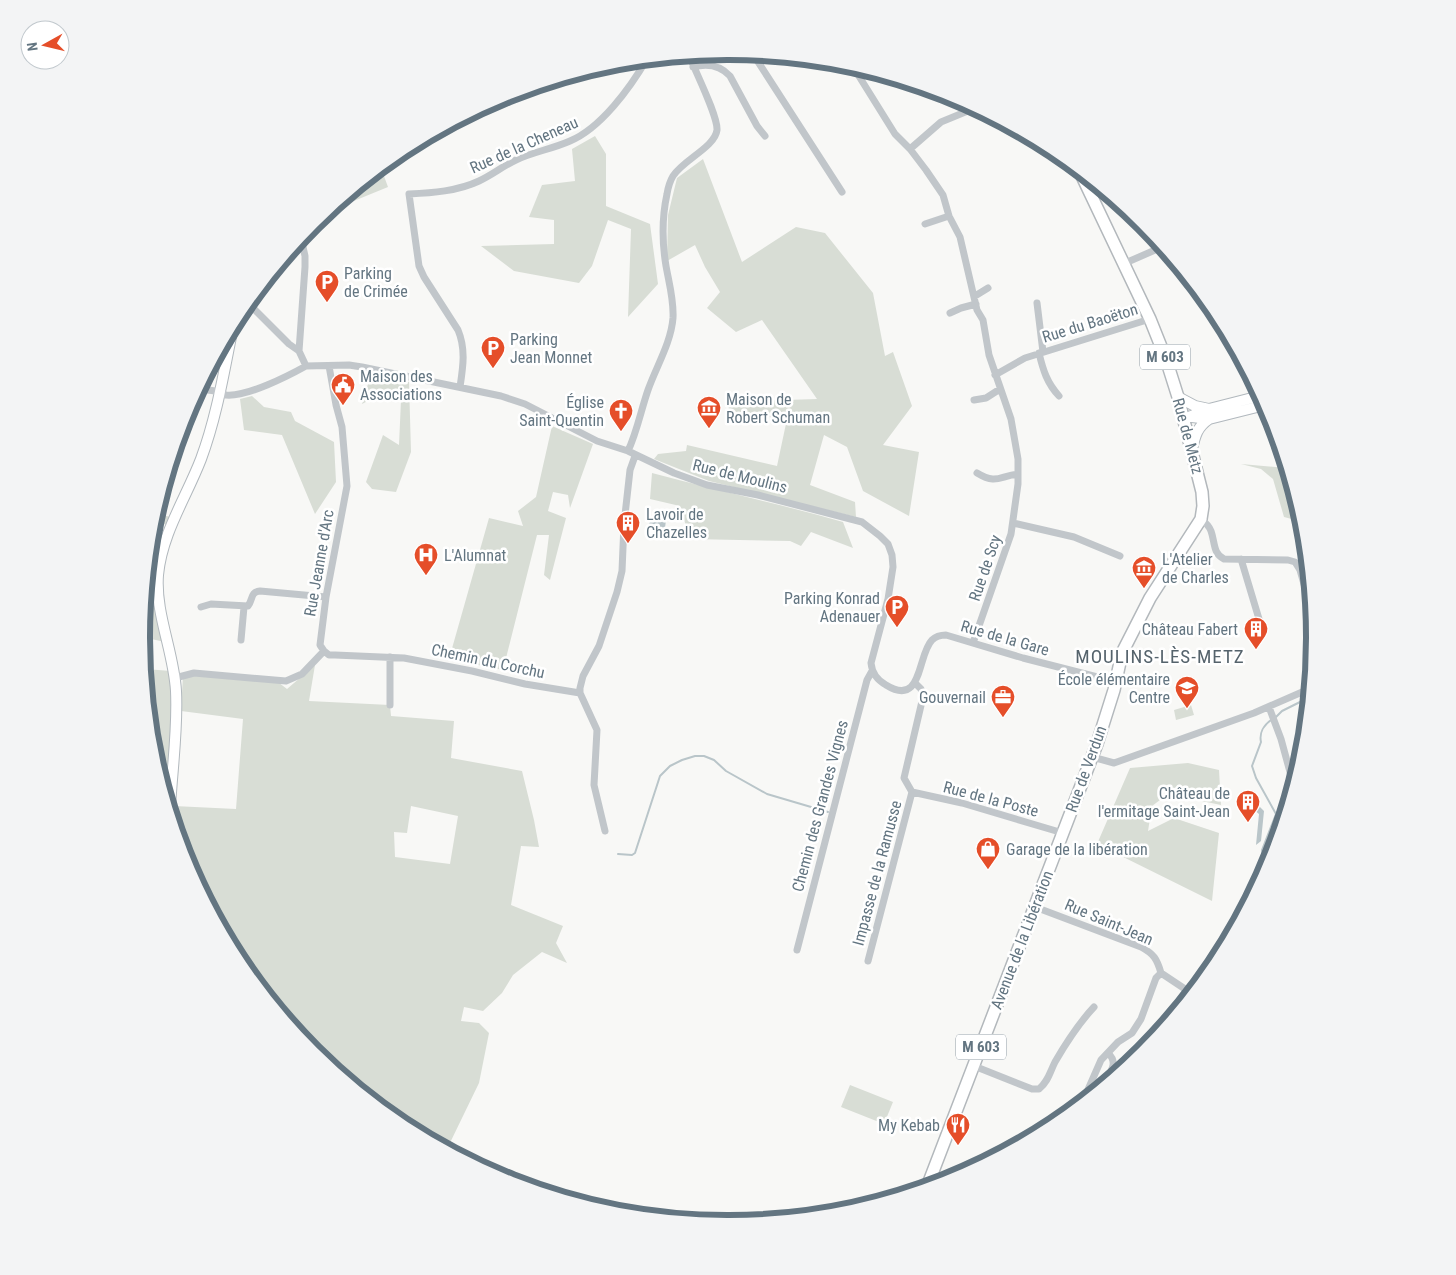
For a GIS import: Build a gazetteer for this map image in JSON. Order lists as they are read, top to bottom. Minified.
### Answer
{"streets":{"main road":["M 603","Rue de Metz","Rue de Verdun","Avenue de la Libération"],"street":["Rue de la Cheneau","Rue du Baoëton","Rue de Moulins","Rue Jeanne d'Arc","Rue de Scy","Rue de la Gare","Chemin du Corchu","Rue de la Poste","Chemin des Grandes Vignes","Impasse de la Ramusse","Rue Saint-Jean"]},"crossings":[["Rue de la Cheneau","Rue de Moulins"],["Rue du Baoëton","M 603"],["Rue du Baoëton","Rue de Metz"],["M 603","Rue de Metz"],["Rue de Metz","Rue de Verdun"],["Rue de Moulins","Rue Jeanne d'Arc"],["Rue de Moulins","Chemin des Grandes Vignes"],["Rue de Scy","Rue de la Gare"],["Rue de la Gare","Rue de Verdun"],["Rue de Verdun","Rue de la Poste"],["Rue de Verdun","Avenue de la Libération"],["Rue de la Poste","Impasse de la Ramusse"],["Rue de la Poste","Avenue de la Libération"],["Rue Saint-Jean","Avenue de la Libération"]],"districts":["MOULINS-LÈS-METZ"],"places":{"parking":["Parking de Crimée","Parking Jean Monnet","Parking Konrad Adenauer"],"public building":["Maison des Associations"],"museum":["Maison de Robert Schuman","L'Atelier de Charles"],"church":["Église Saint-Quentin"],"building":["Lavoir de Chazelles","Château Fabert","Château de l'ermitage Saint-Jean"],"hospital":["L'Alumnat"],"school or university":["École élémentaire Centre"],"office":["Gouvernail"],"shop":["Garage de la libération"],"restaurant":["My Kebab"]},"north":"left"}
